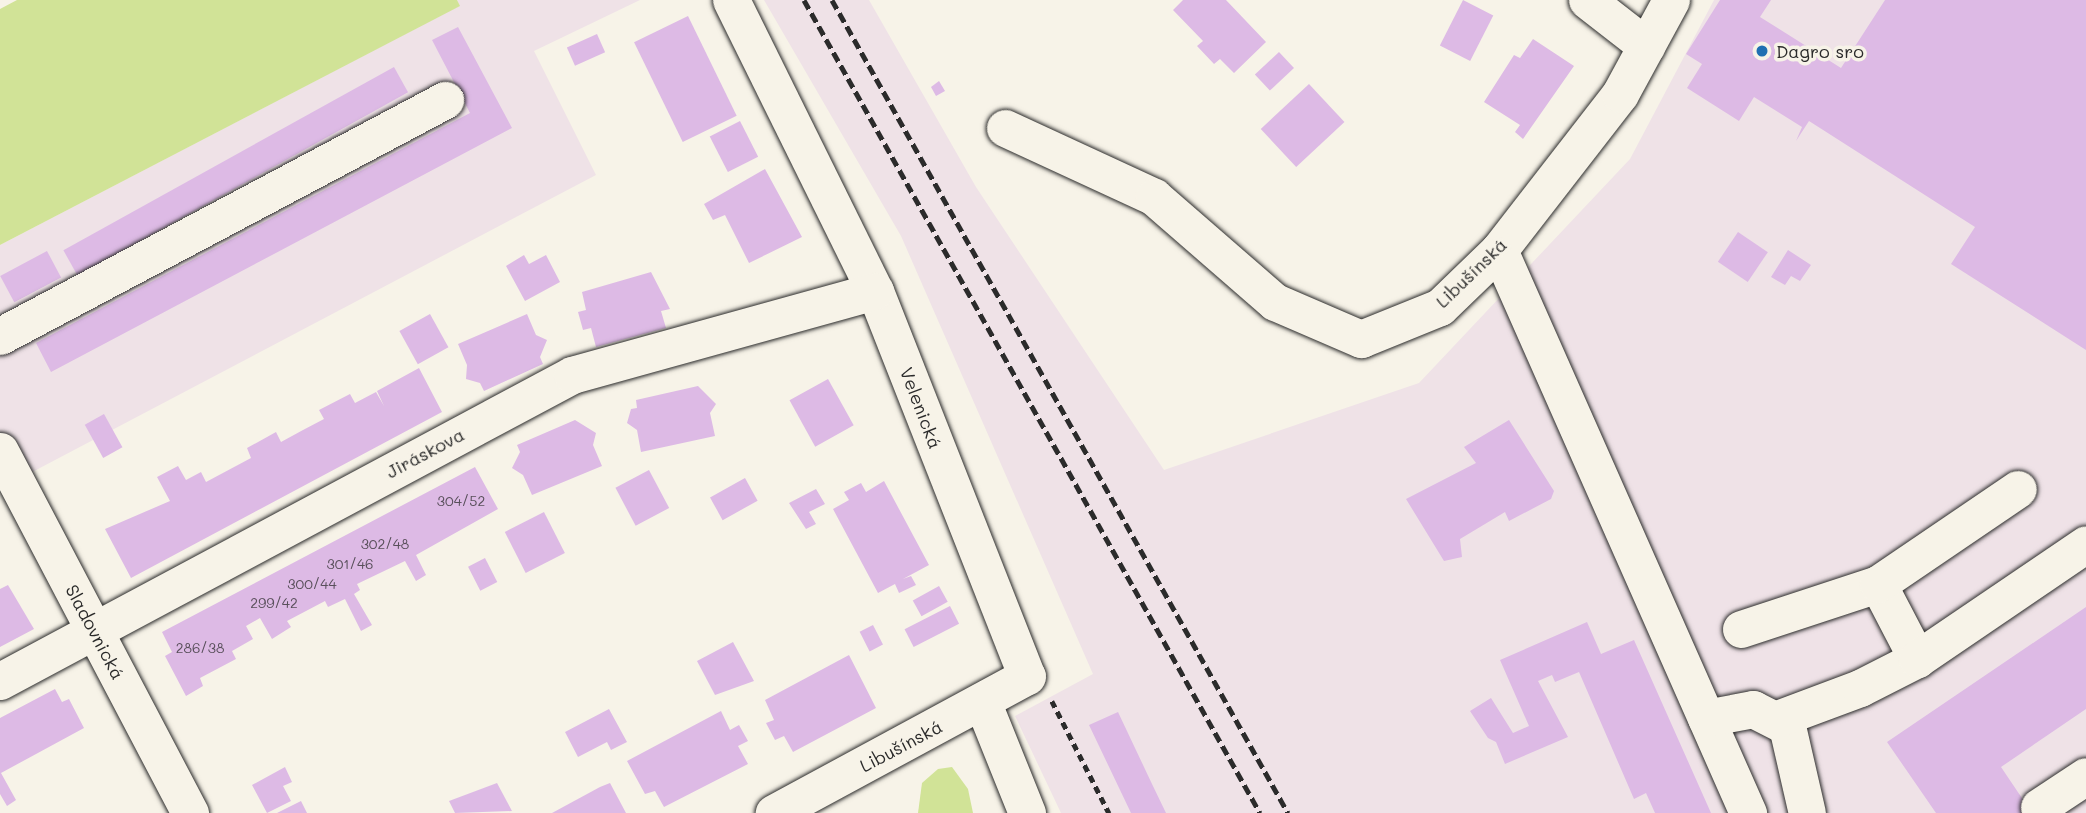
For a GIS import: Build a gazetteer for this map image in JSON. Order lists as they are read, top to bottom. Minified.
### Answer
{"streets":{"street":["Libušínská","Velenická","Jiráskova","Sladovnická"]},"crossings":[["Libušínská","Velenická"],["Velenická","Jiráskova"],["Jiráskova","Sladovnická"]],"places":["Dagro sro"],"house_numbers":["304/52","302/48","301/46","300/44","299/42","286/38"]}
